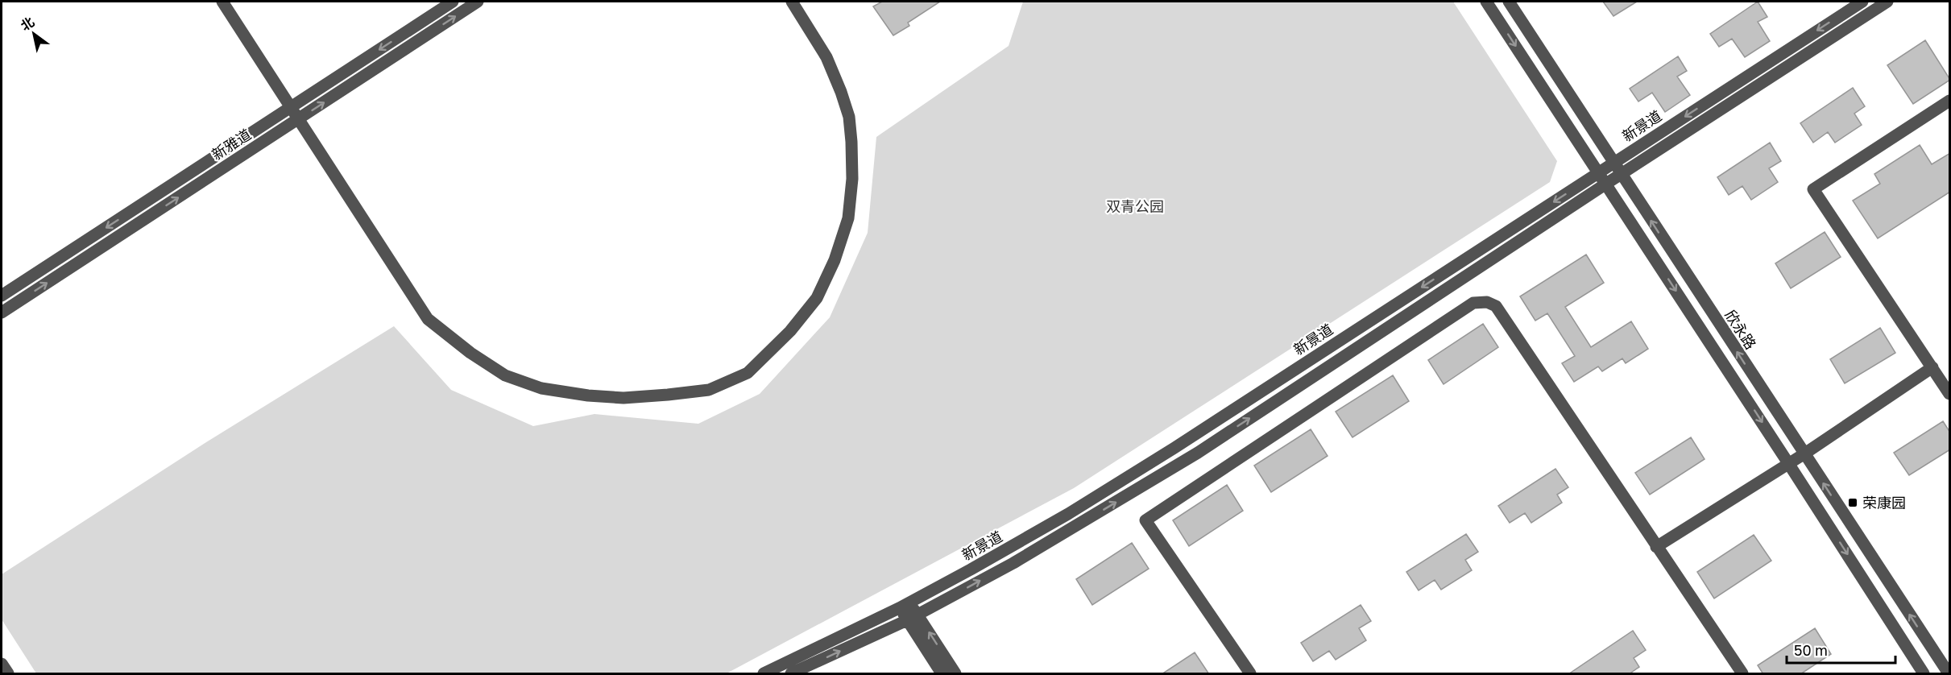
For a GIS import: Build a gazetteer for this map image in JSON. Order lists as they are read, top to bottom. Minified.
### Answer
{"streets":{"street":["新景道","新雅道","欣永路"]},"crossings":[["新景道","欣永路"]],"parks":["双青公园"],"places":{"transit":["荣康园"]},"scale_bar":"50 m","north":"top left"}
